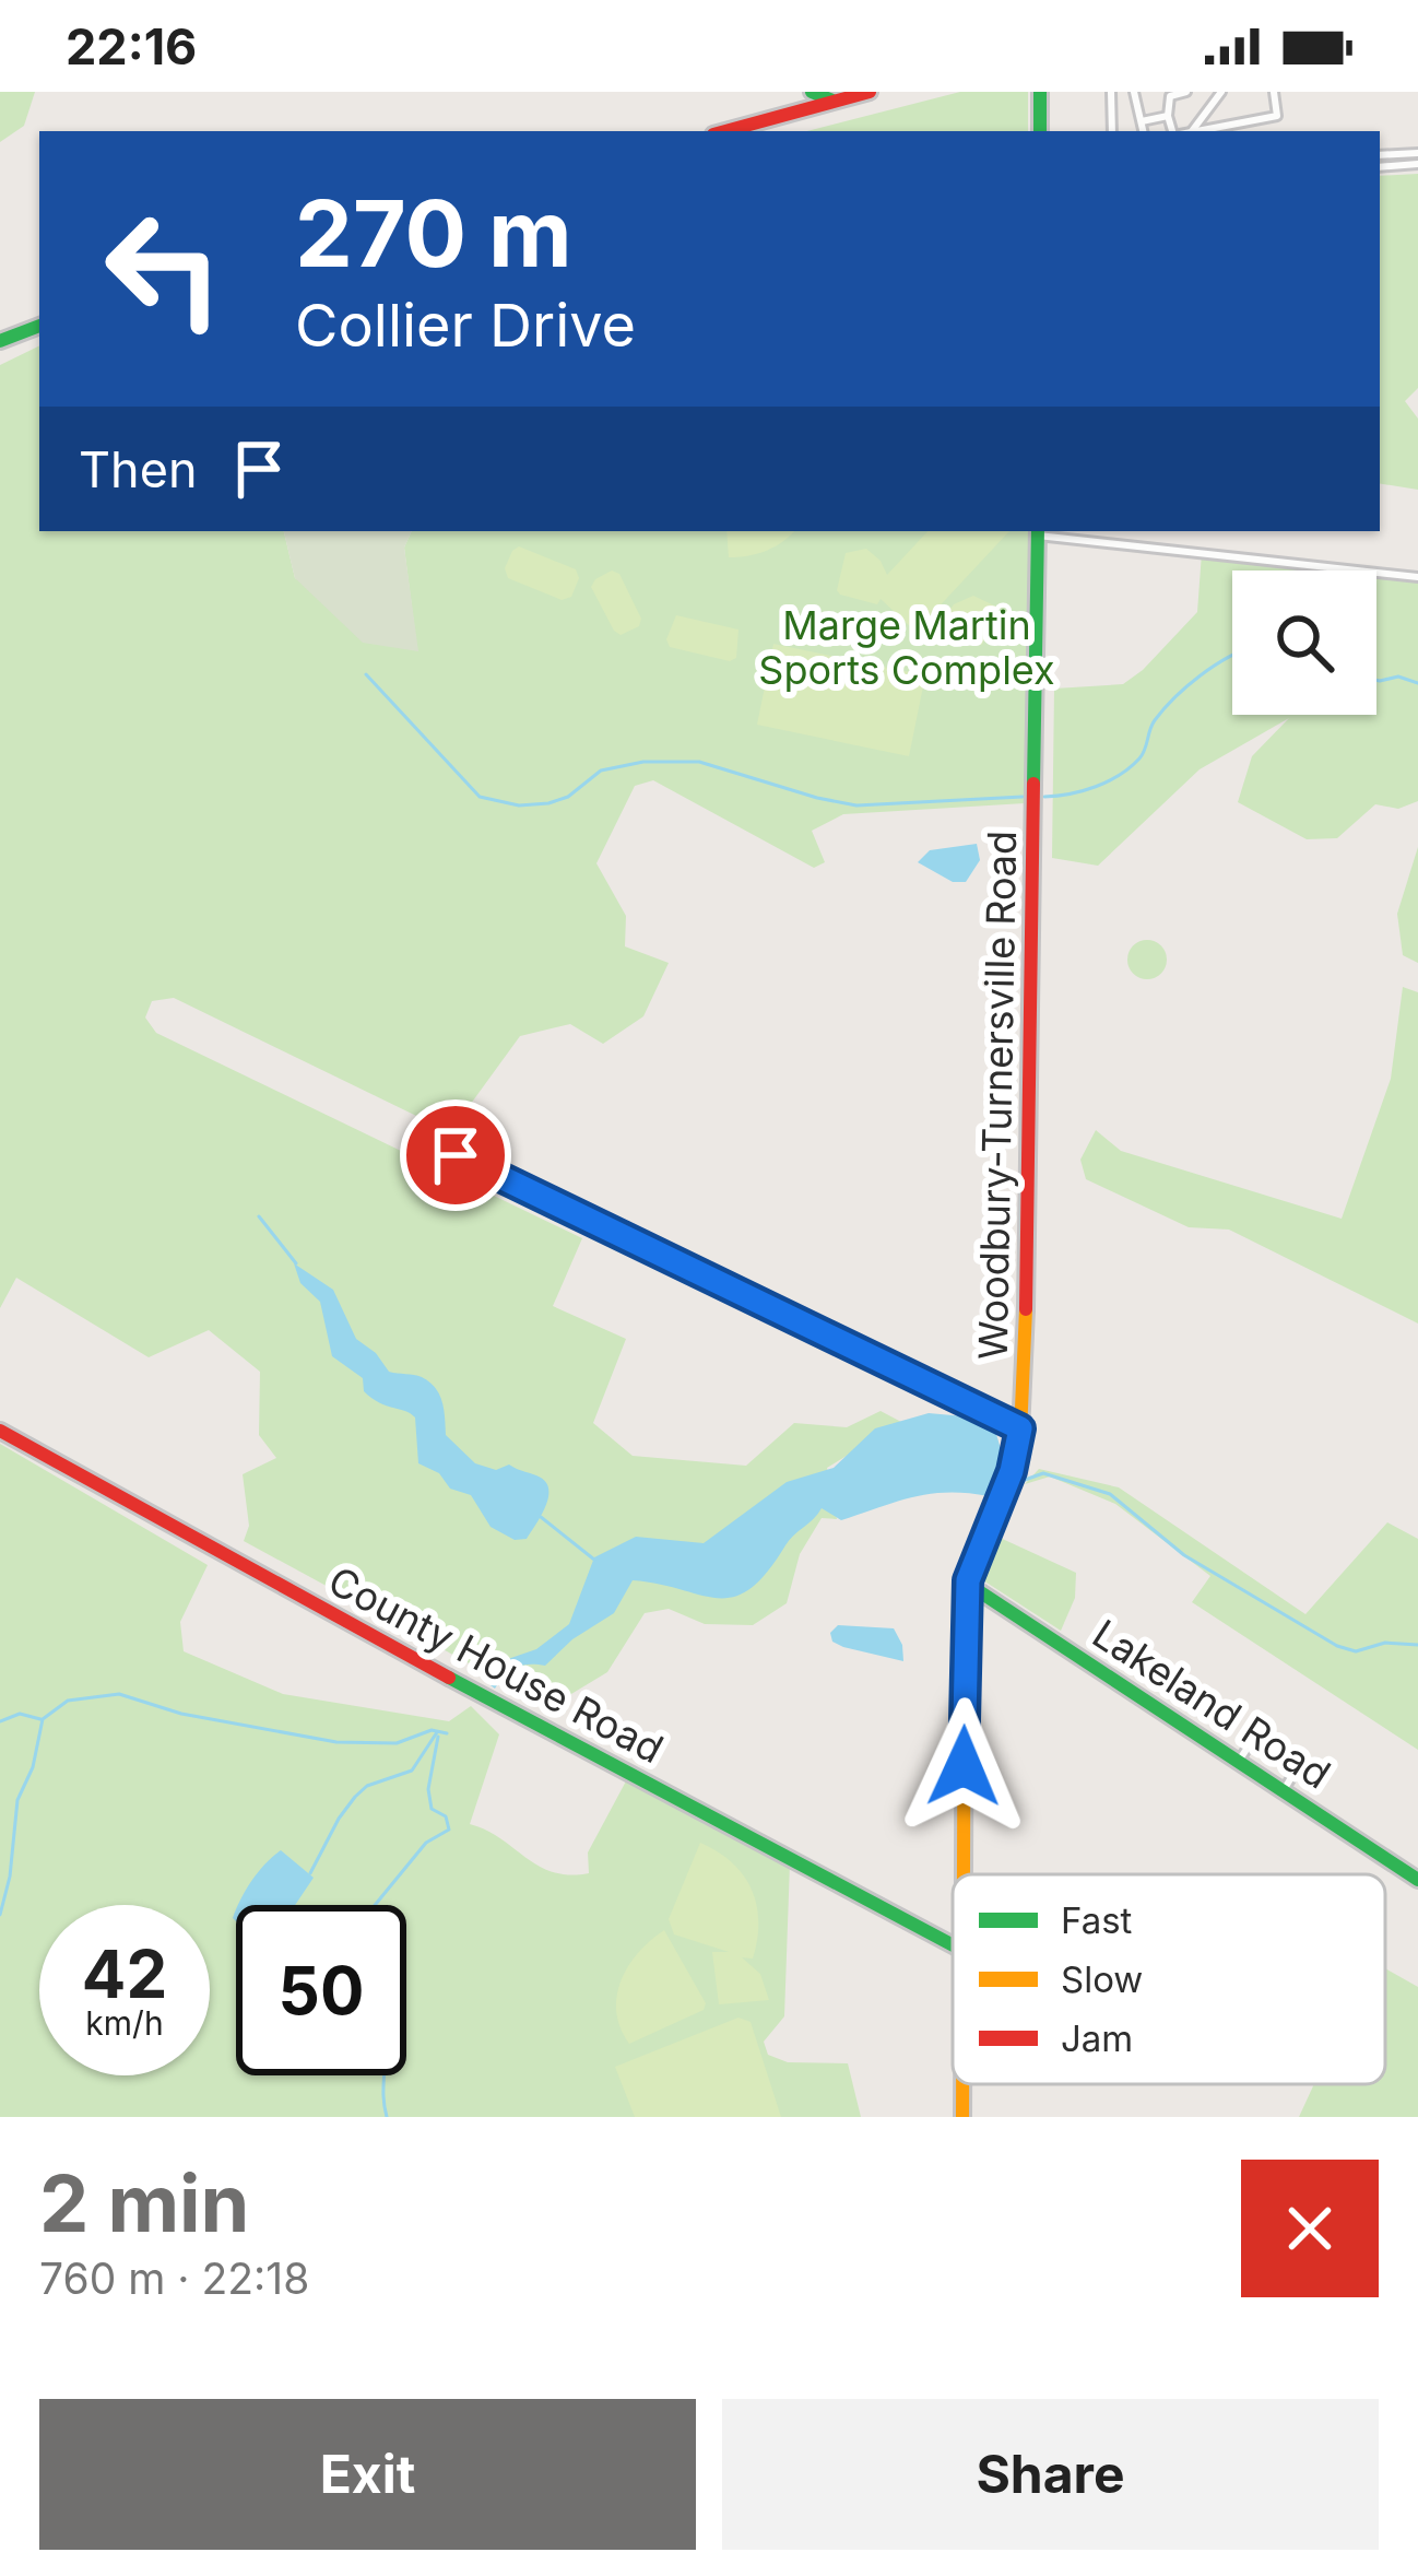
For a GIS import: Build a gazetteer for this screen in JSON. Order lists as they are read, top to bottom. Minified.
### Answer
{"streets":{"street":["Woodbury-Turnersville Road","County House Road","Lakeland Road"]},"crossings":[["Woodbury-Turnersville Road","Lakeland Road"]],"parks":["Marge Martin Sports Complex"],"legend":["Fast","Slow","Jam"],"page":{"status":"22:16","turn":["270 m","Collier Drive"],"then":"Then","speed":"42 km/h","limit":"50","heading":["2 min","760 m · 22:18"],"buttons":["Exit","Share"]}}
